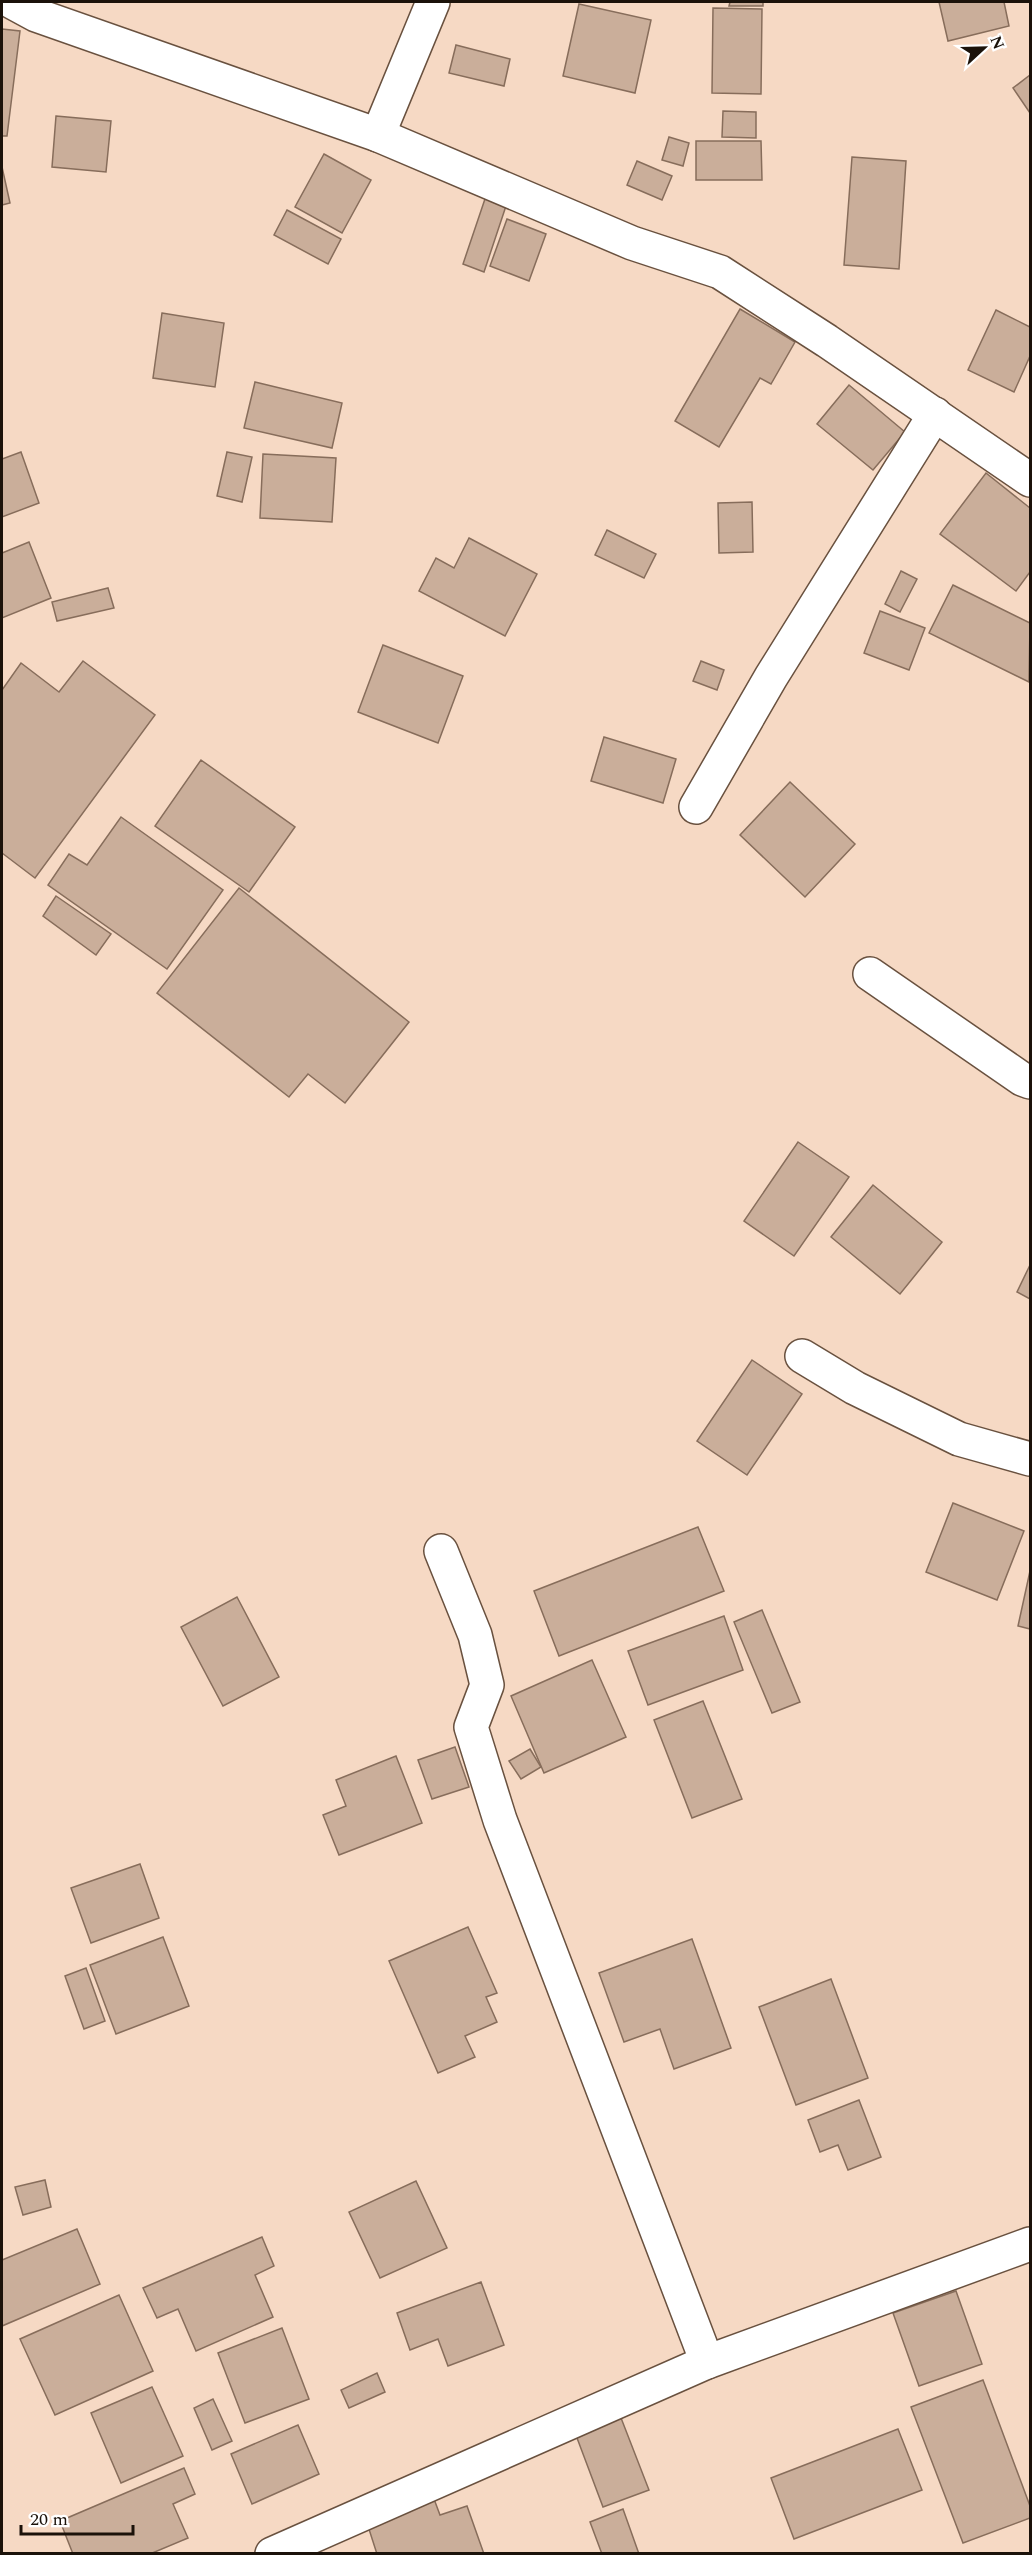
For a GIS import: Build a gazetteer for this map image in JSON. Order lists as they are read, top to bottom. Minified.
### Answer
{"scale_bar":"20 m","north":"right"}
